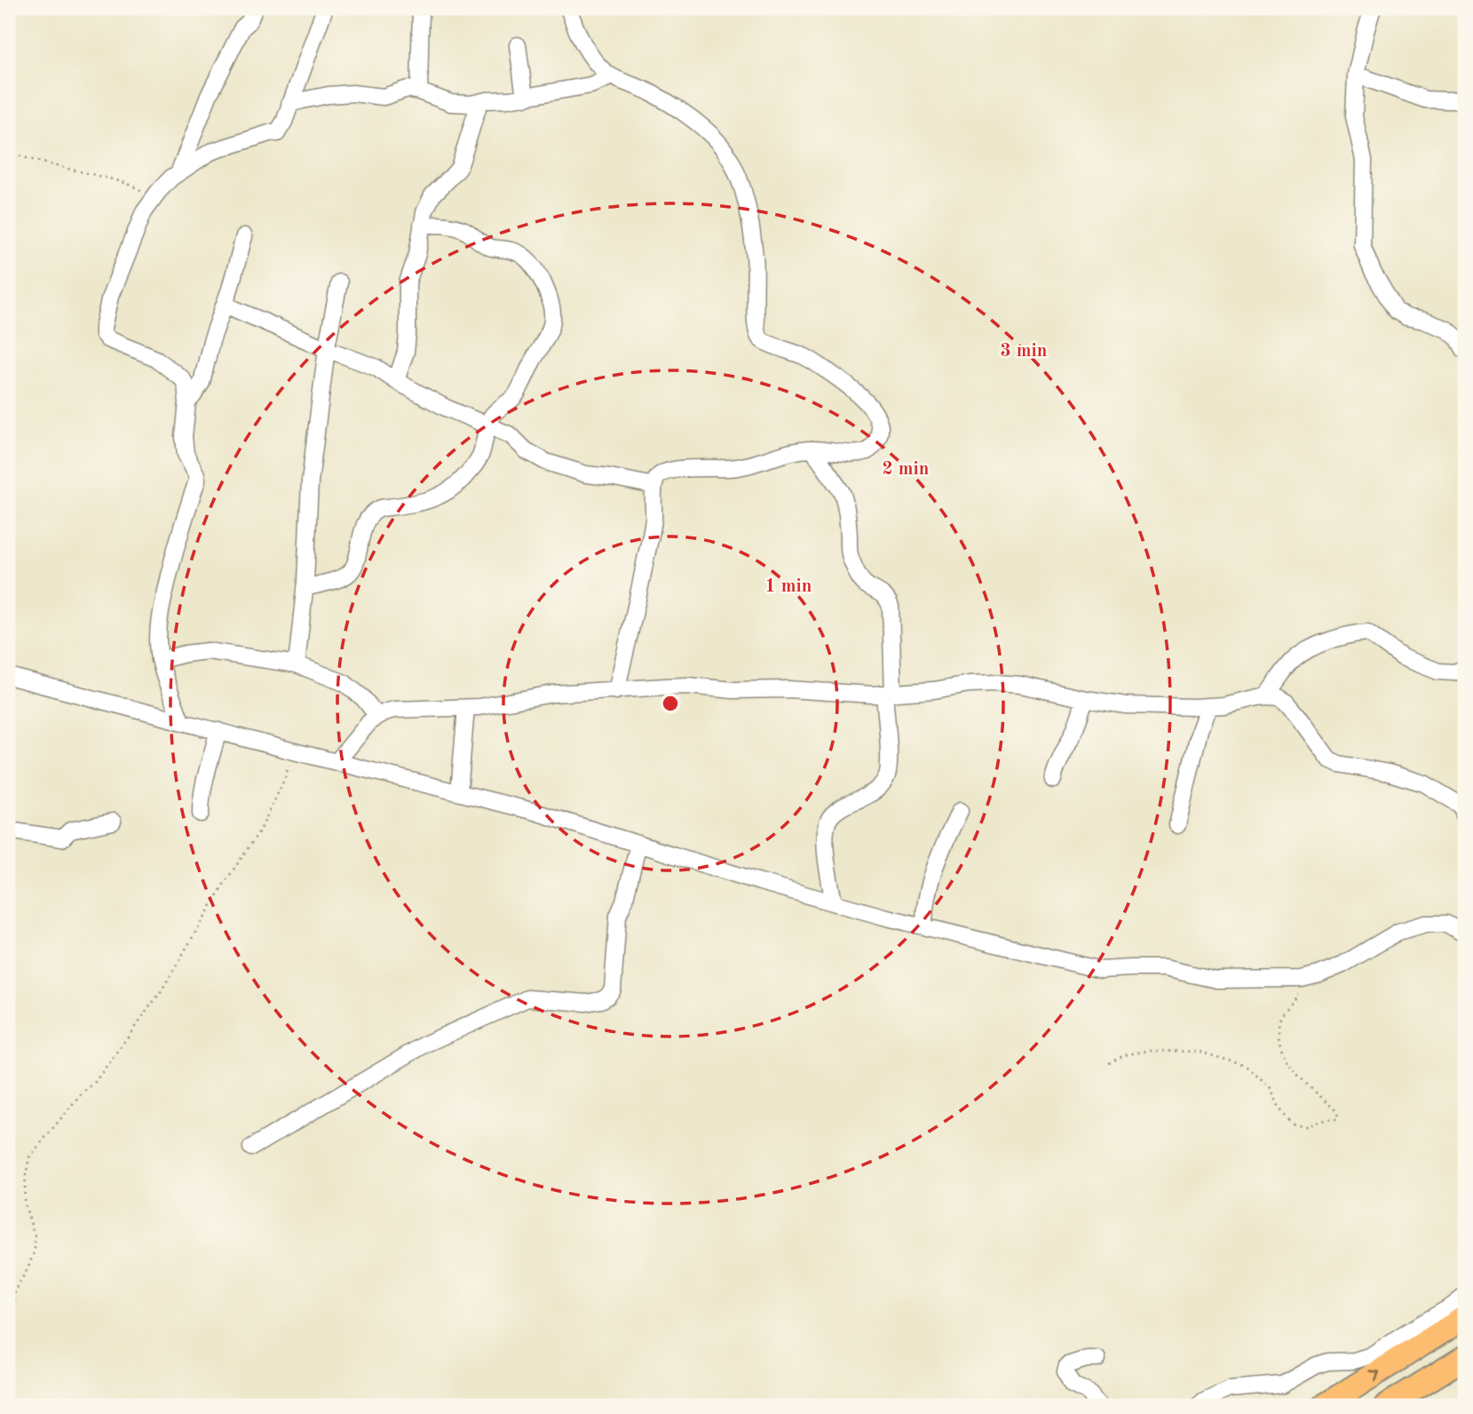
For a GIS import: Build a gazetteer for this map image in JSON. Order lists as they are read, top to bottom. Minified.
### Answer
{"rings":["3 min","2 min","1 min"]}
